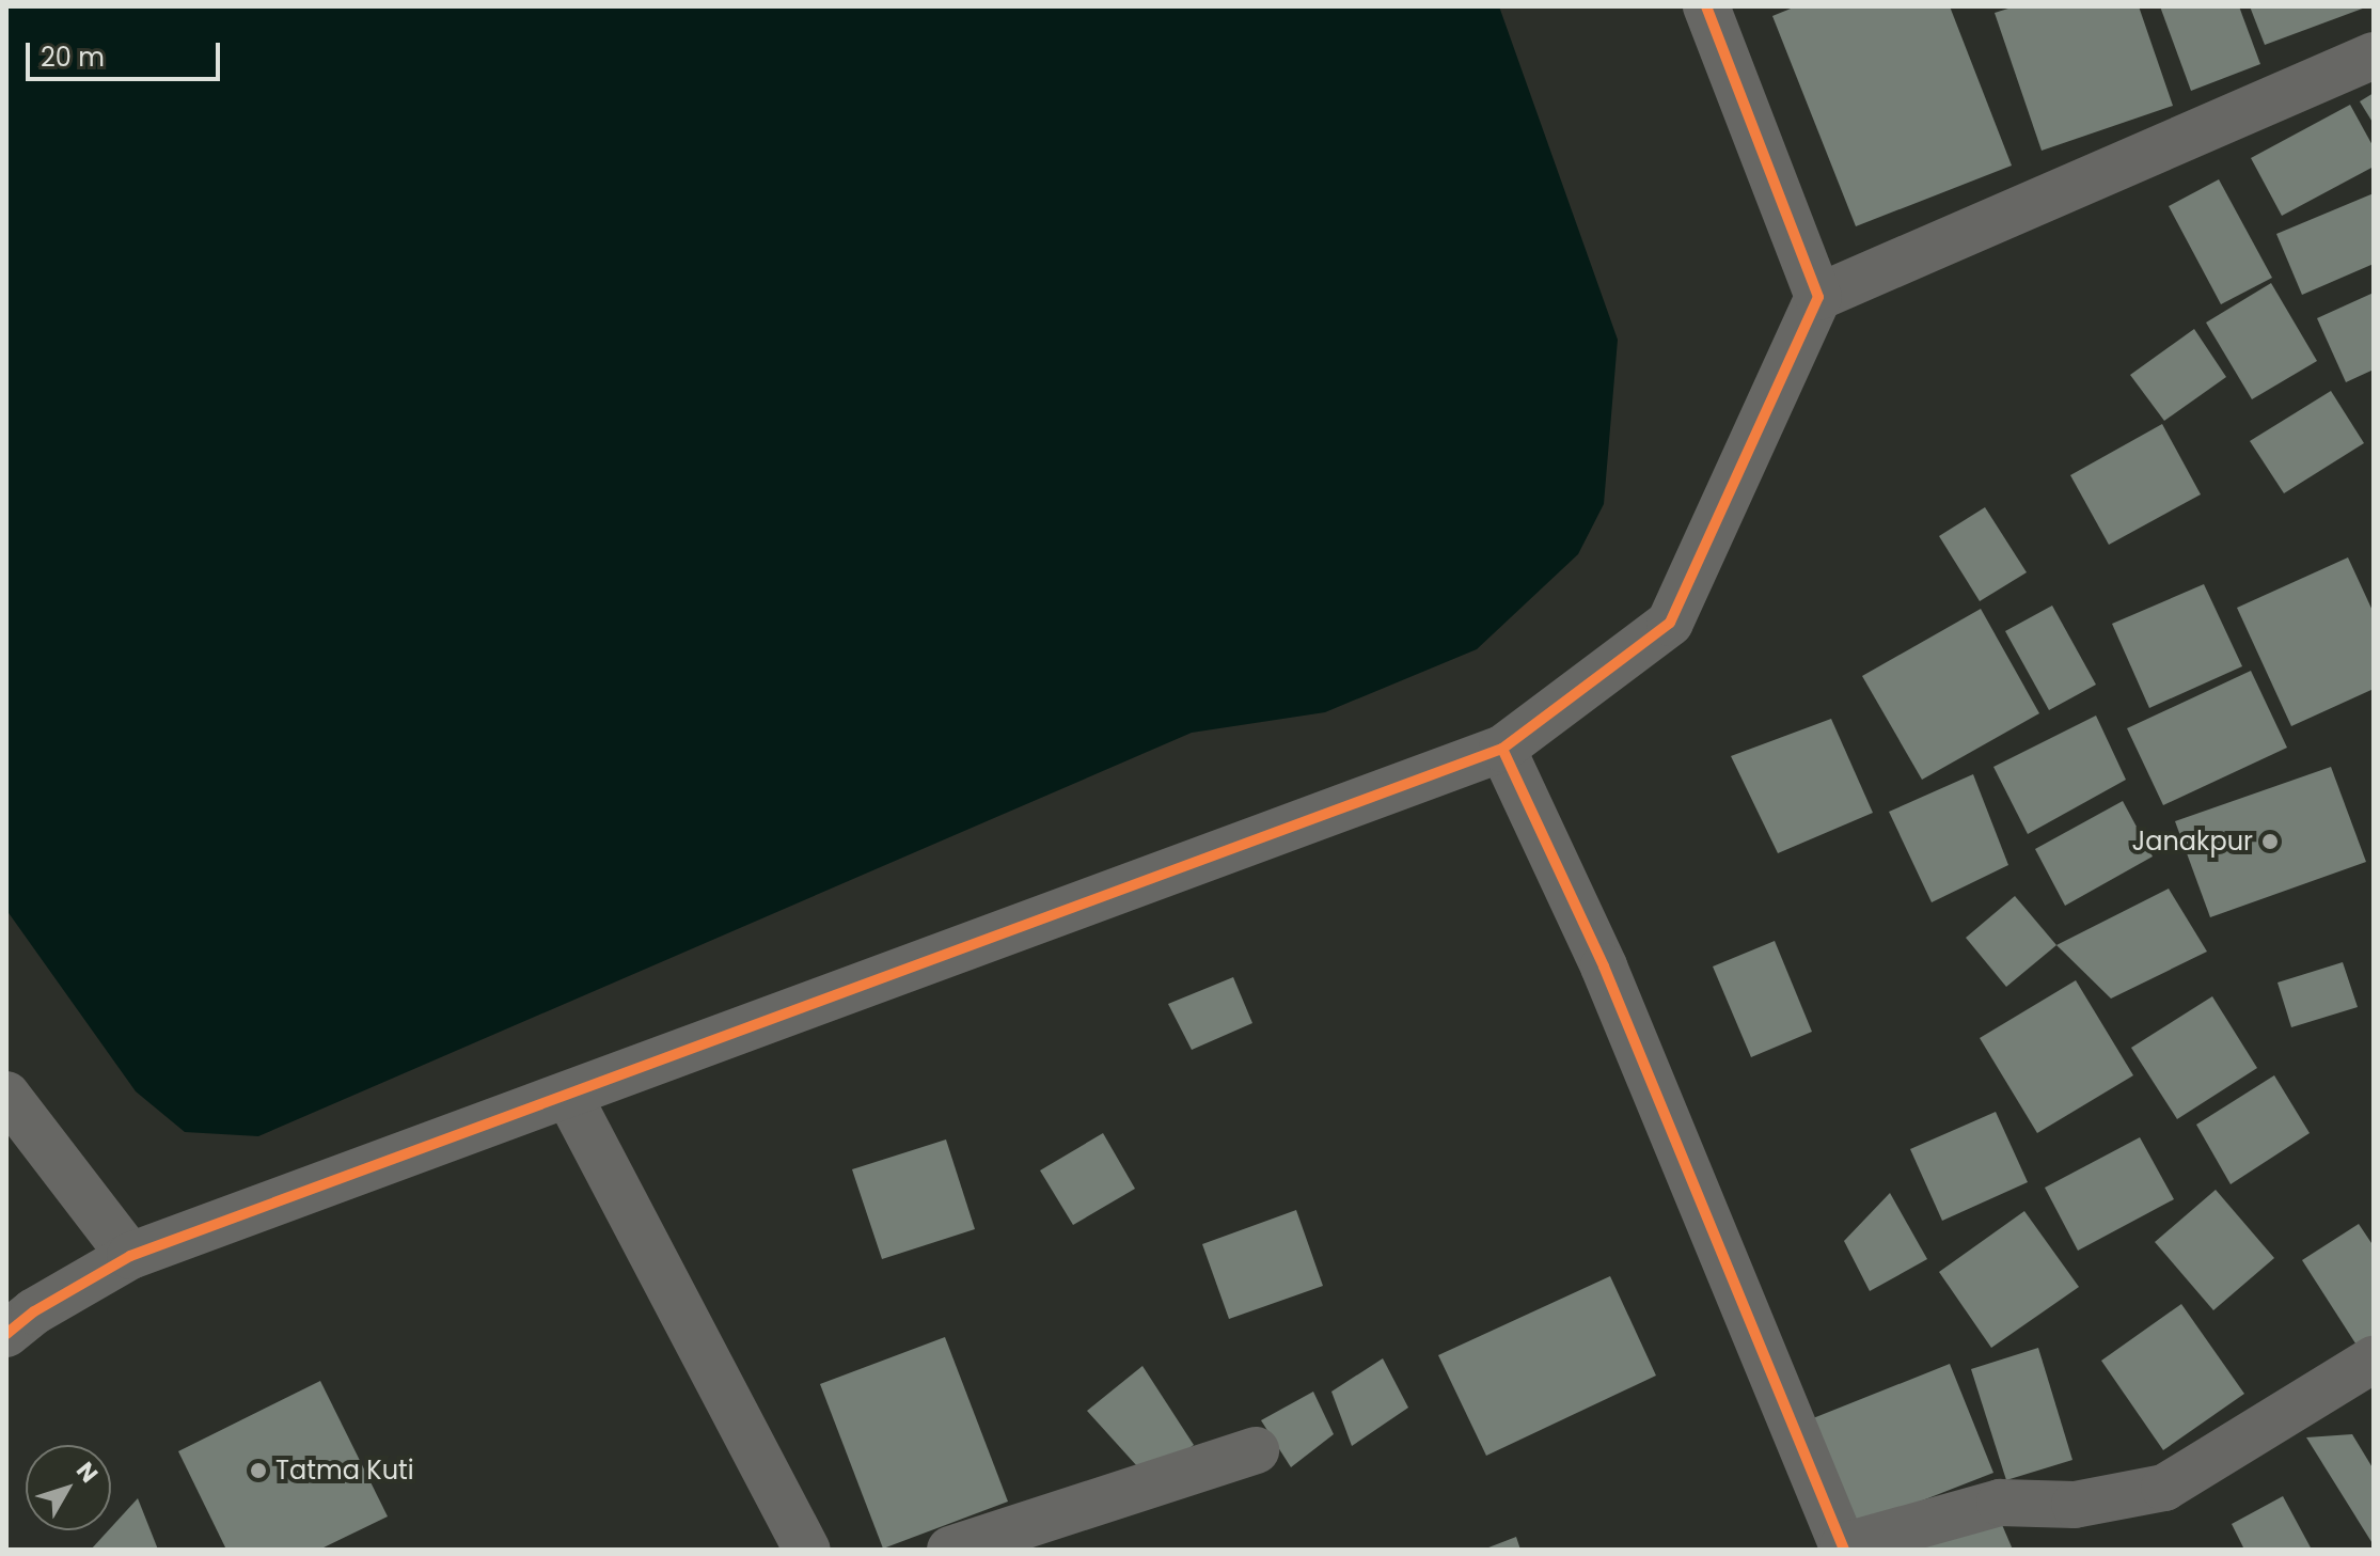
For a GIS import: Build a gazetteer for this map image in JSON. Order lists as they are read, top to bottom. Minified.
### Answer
{"places":["Janakpur","Tatma Kuti"],"scale_bar":"20 m","north":"top right"}
